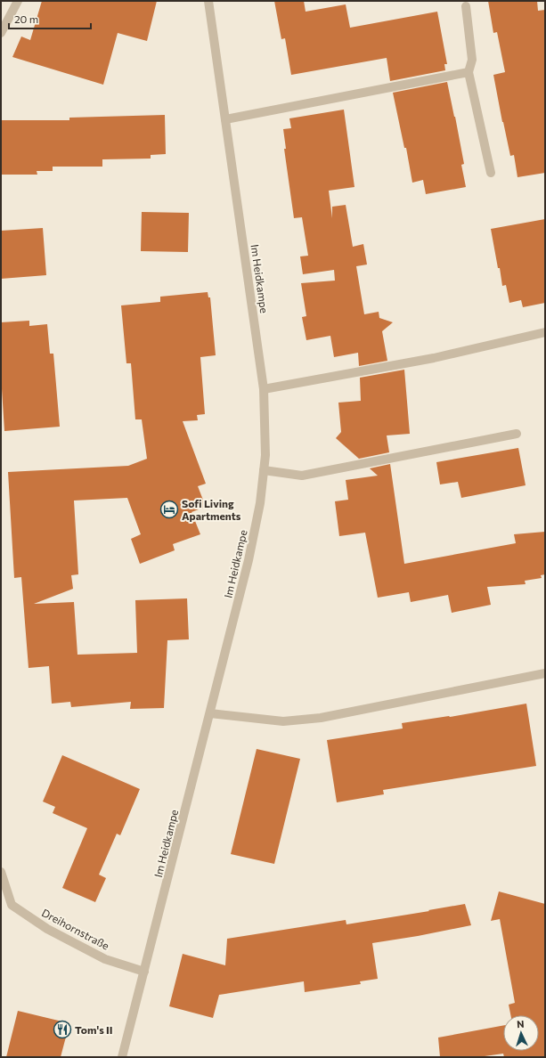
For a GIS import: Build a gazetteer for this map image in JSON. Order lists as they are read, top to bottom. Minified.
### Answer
{"streets":{"street":["Im Heidkampe","Dreihornstraße"]},"crossings":[["Im Heidkampe","Dreihornstraße"]],"places":{"hotel":["Sofi Living Apartments"],"restaurant":["Tom's II"]},"scale_bar":"20 m","north":"top"}
